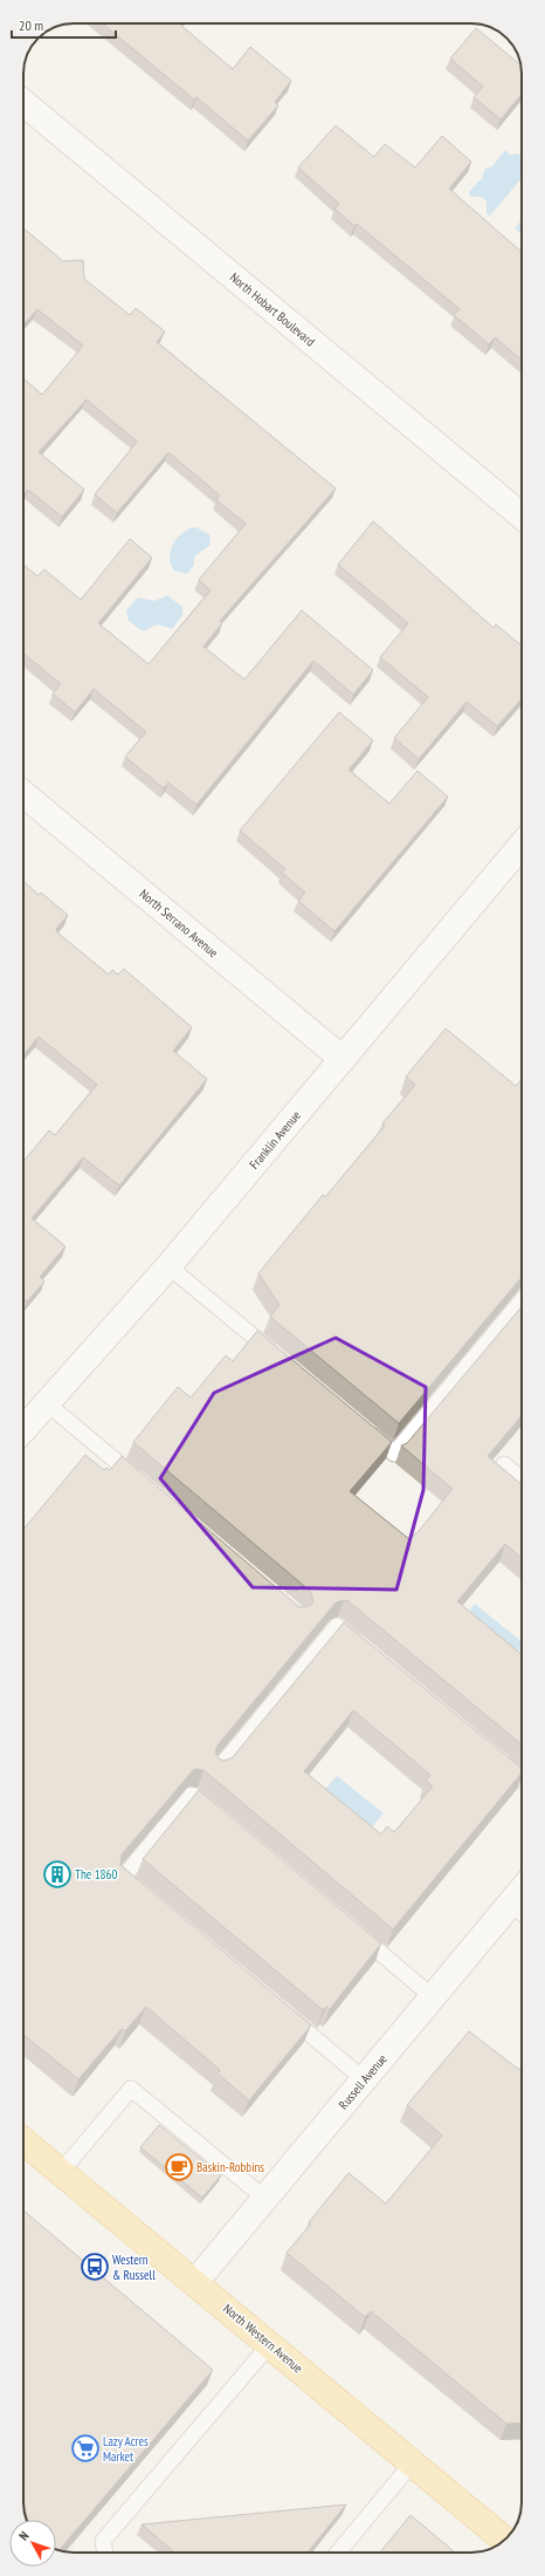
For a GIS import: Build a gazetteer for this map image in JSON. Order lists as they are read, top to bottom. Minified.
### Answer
{"streets":{"main road":["North Western Avenue"],"street":["North Hobart Boulevard","North Serrano Avenue","Franklin Avenue","Russell Avenue"]},"crossings":[["North Serrano Avenue","Franklin Avenue"],["Russell Avenue","North Western Avenue"]],"places":{"building":["The 1860"],"cafe":["Baskin-Robbins"],"bus stop":["Western & Russell"],"supermarket":["Lazy Acres Market"]},"scale_bar":"20 m","north":"top left"}
